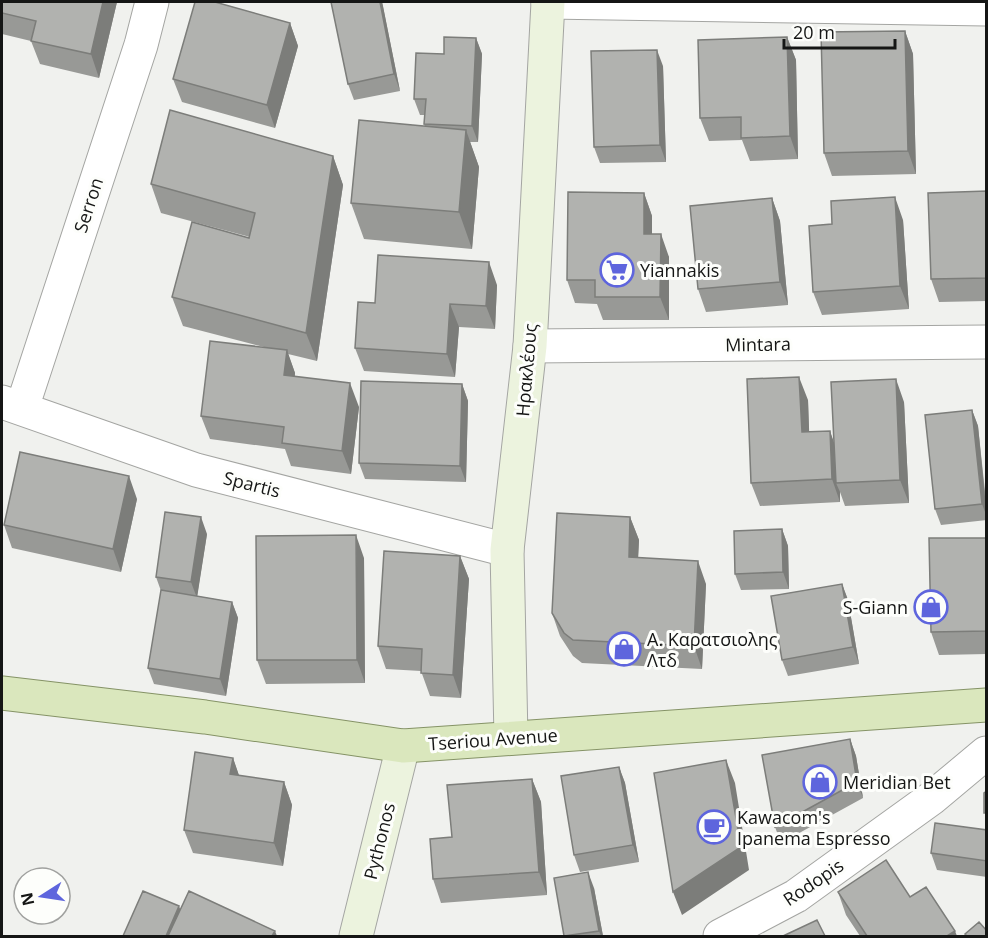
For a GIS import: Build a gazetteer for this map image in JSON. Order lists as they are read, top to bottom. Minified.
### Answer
{"streets":{"main road":["Tseriou Avenue"],"street":["Serron","Mintara","Ηρακλέους","Spartis","Pythonos","Rodopis"]},"crossings":[["Serron","Spartis"],["Mintara","Ηρακλέους"],["Ηρακλέους","Spartis"],["Ηρακλέους","Tseriou Avenue"],["Tseriou Avenue","Pythonos"]],"places":{"supermarket":["Yiannakis"],"shop":["S-Giann","Α. Καρατσιολης Λτδ","Meridian Bet"],"cafe":["Kawacom's Ipanema Espresso"]},"scale_bar":"20 m","north":"left"}
